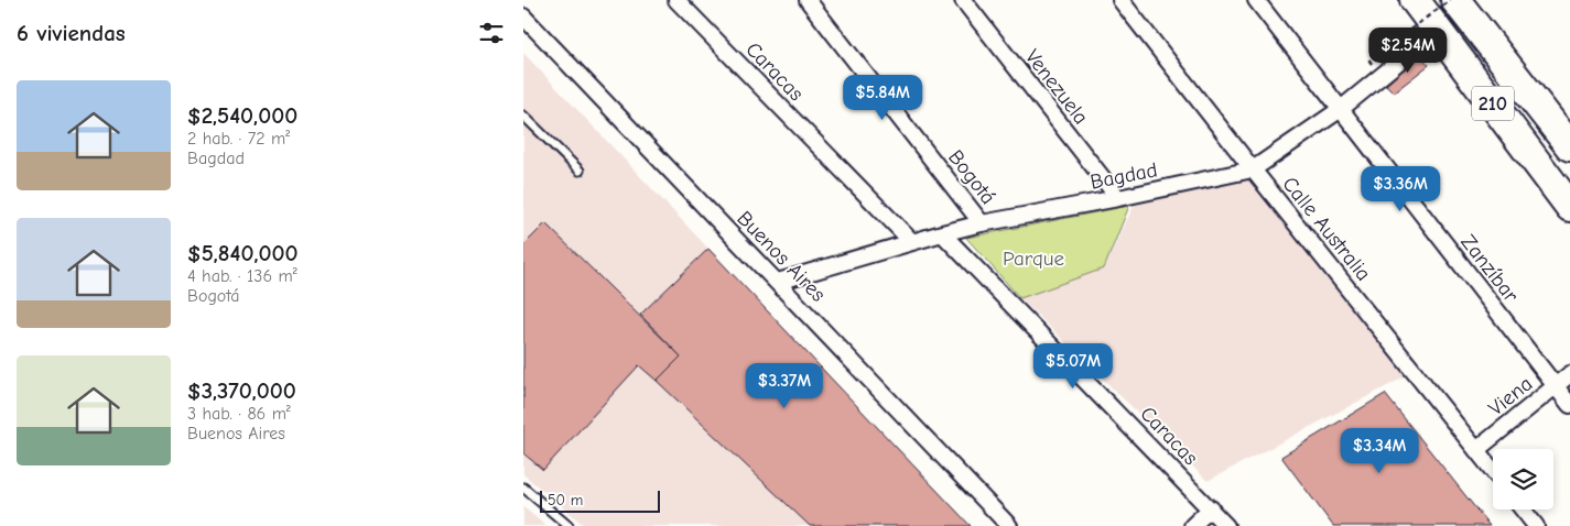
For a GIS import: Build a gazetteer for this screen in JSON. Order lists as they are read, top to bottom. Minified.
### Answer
{"streets":{"highway":["210"],"street":["Caracas","Venezuela","Bagdad","Bogotá","Calle Australia","Buenos Aires","Zanzíbar","Viena"]},"crossings":[["Caracas","Bagdad"],["Venezuela","Bagdad"],["210","Bagdad"],["Bagdad","Bogotá"],["Bagdad","Calle Australia"],["Bagdad","Buenos Aires"],["Bagdad","Zanzíbar"],["Calle Australia","Viena"],["Zanzíbar","Viena"]],"parks":["Parque"],"scale_bar":"50 m","page":{"heading":"6 viviendas","price":["$2.54M","$5.84M","$3.36M","$5.07M","$3.37M","$3.34M"],"list":[{"name":"$2,540,000","note":"2 hab. · 72 m² · Bagdad"},{"name":"$5,840,000","note":"4 hab. · 136 m² · Bogotá"},{"name":"$3,370,000","note":"3 hab. · 86 m² · Buenos Aires"}],"scale":"50 m"}}
